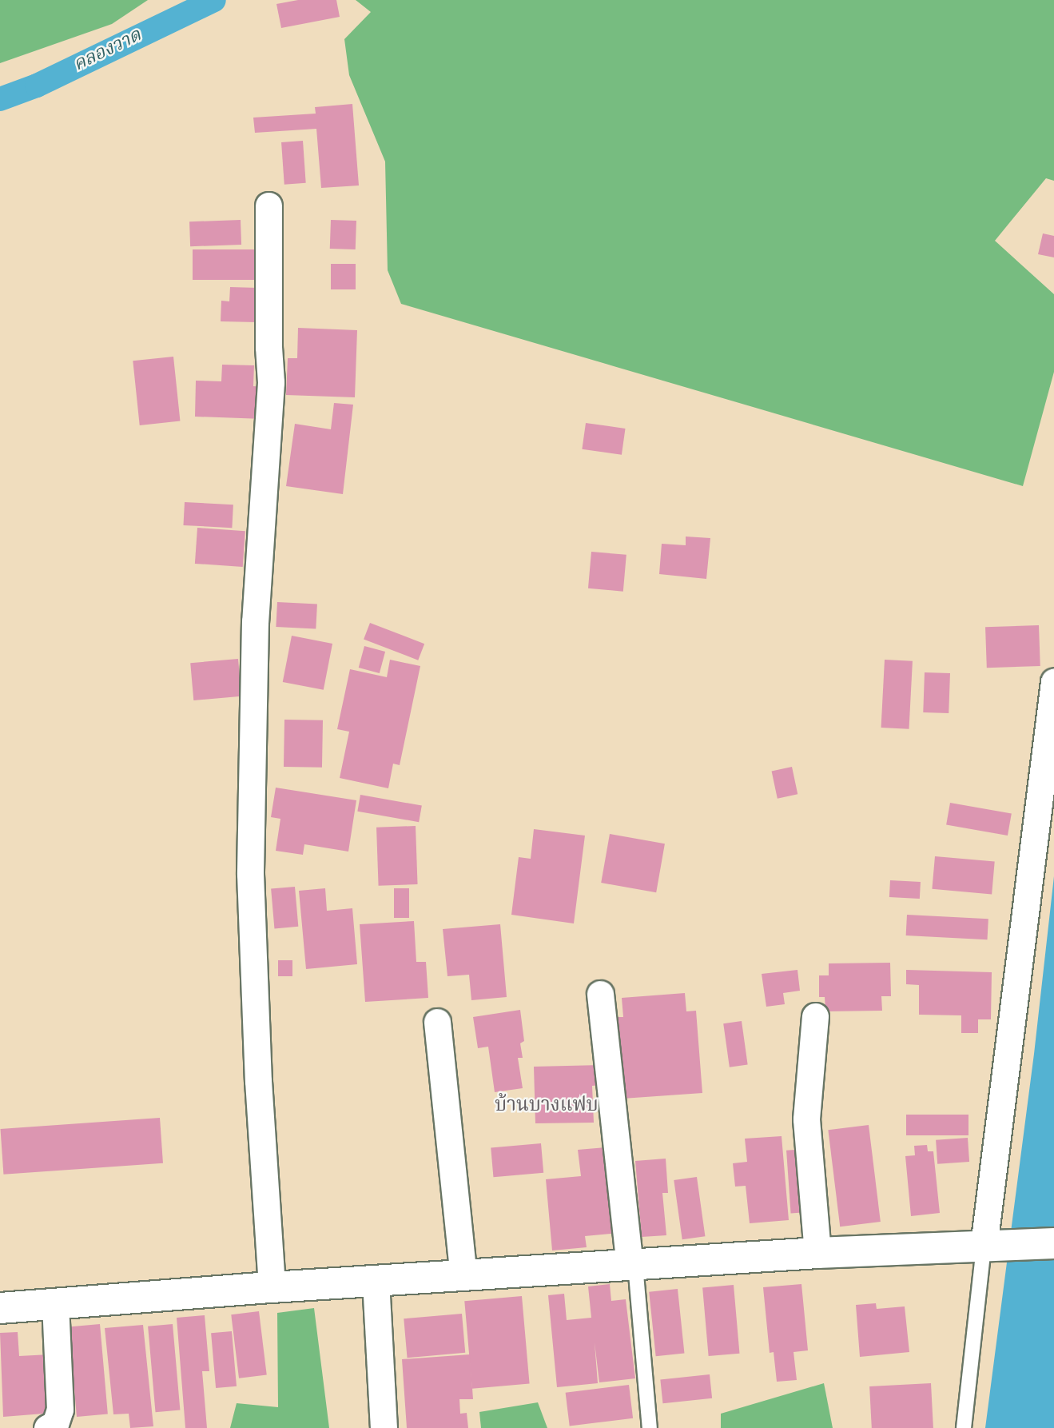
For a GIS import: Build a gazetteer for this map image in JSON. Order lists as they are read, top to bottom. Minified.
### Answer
{"districts":["บ้านบางแฟบ"],"water":["คลองวาด"]}
